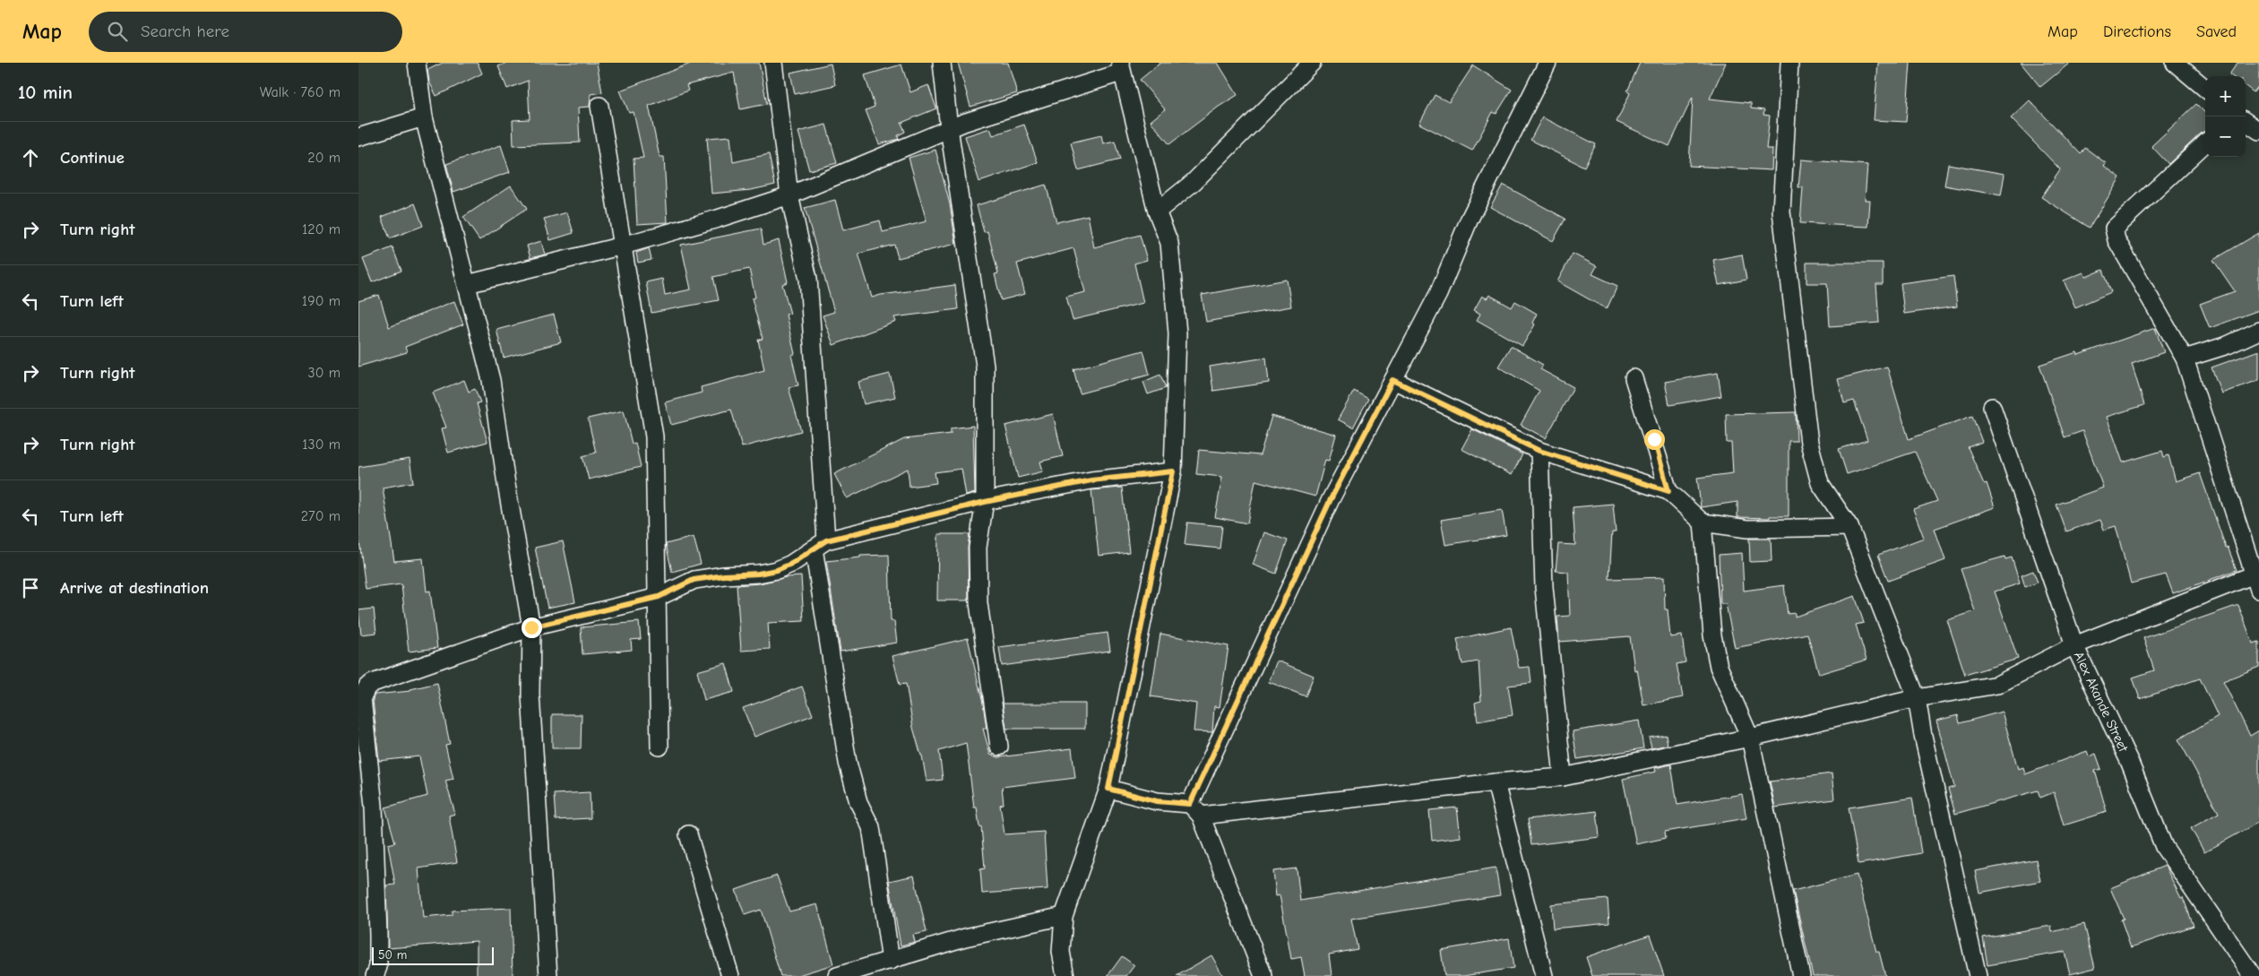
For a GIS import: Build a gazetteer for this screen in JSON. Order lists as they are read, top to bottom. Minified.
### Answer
{"streets":{"street":["Alex Akande Street"]},"scale_bar":"50 m","page":{"header":"Map","search":"Search here","nav":["Map","Directions","Saved"],"heading":["10 min","Walk · 760 m"],"map_buttons":["+","−"],"list":[["Continue","20 m"],["Turn right","120 m"],["Turn left","190 m"],["Turn right","30 m"],["Turn right","130 m"],["Turn left","270 m"],"Arrive at destination"],"scale":"50 m"}}
